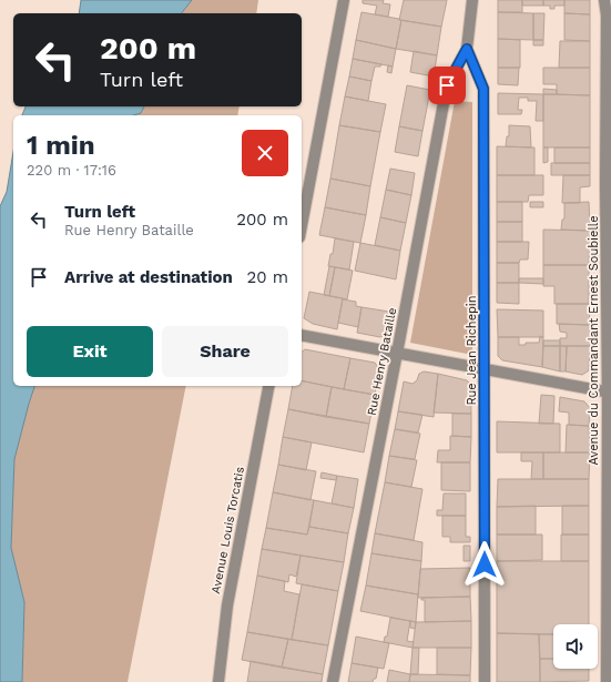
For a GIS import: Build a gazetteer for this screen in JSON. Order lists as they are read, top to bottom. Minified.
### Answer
{"streets":{"street":["Avenue du Commandant Ernest Soubielle","Rue Jean Richepin","Rue Henry Bataille","Avenue Louis Torcatis"]},"crossings":[["Rue Jean Richepin","Rue Henry Bataille"]],"page":{"turn":["200 m","Turn left"],"heading":["1 min","220 m · 17:16"],"list":[{"name":"Turn left","note":"Rue Henry Bataille","value":"200 m"},{"name":"Arrive at destination","value":"20 m"}],"buttons":["Exit","Share"]}}
